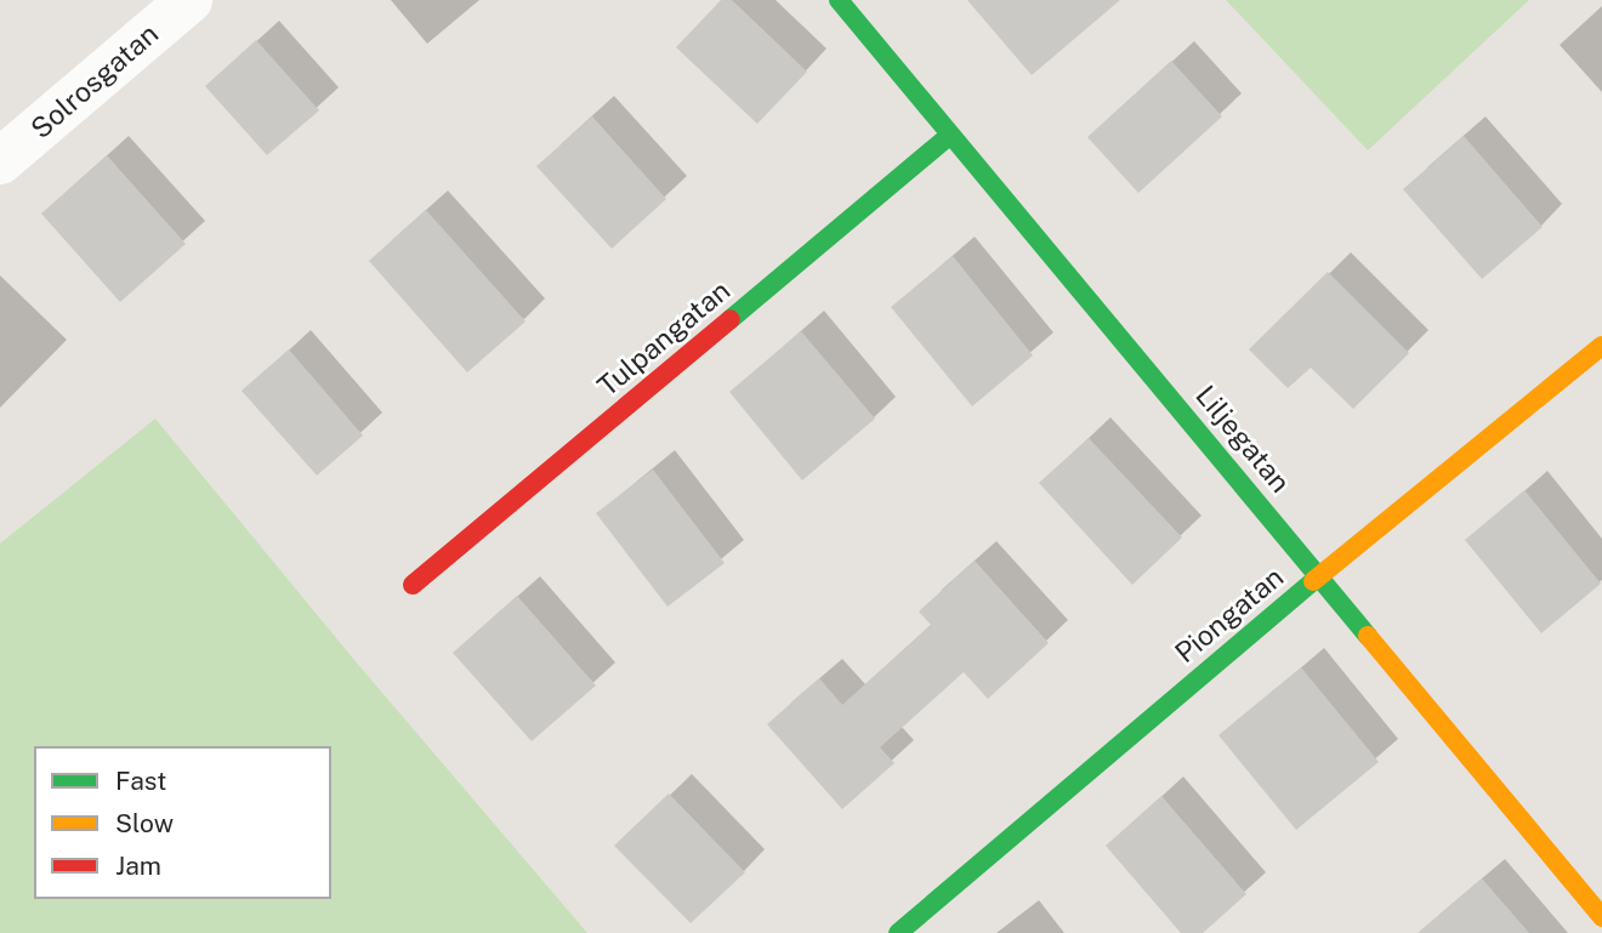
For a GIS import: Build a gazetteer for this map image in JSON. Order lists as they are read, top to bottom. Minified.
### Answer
{"streets":{"street":["Solrosgatan","Tulpangatan","Liljegatan","Piongatan"]},"crossings":[["Tulpangatan","Liljegatan"],["Liljegatan","Piongatan"]],"legend":["Fast","Slow","Jam"]}
